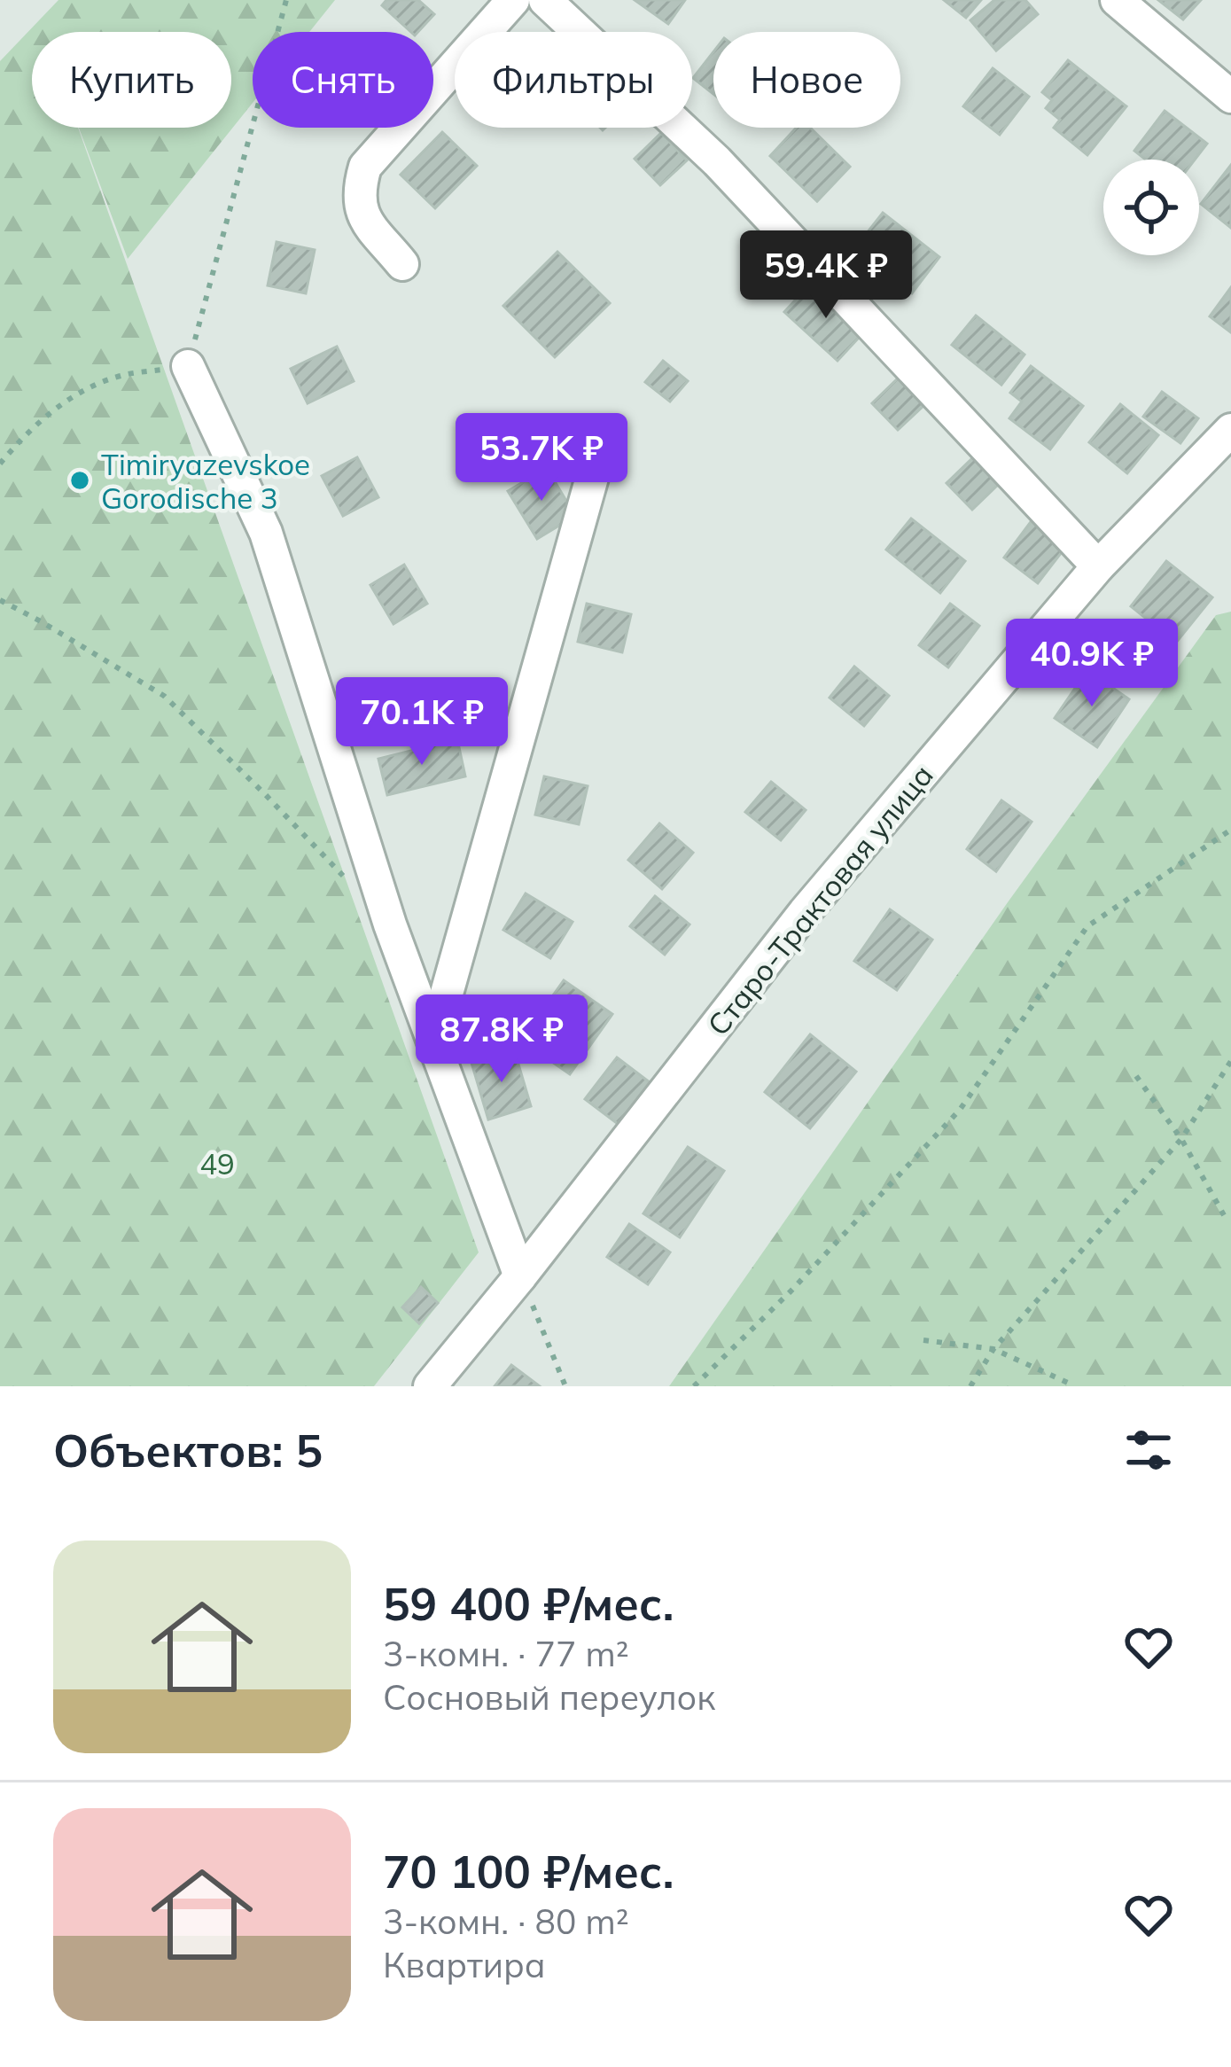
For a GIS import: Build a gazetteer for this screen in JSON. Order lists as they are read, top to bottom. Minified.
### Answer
{"streets":{"street":["Старо-Трактовая улица"]},"parks":["49"],"places":["Timiryazevskoe Gorodische 3"],"page":{"chip":["Купить","Снять","Фильтры","Новое"],"price":["59.4K ₽","53.7K ₽","40.9K ₽","70.1K ₽","87.8K ₽"],"heading":"Объектов: 5","list":[{"name":"59 400 ₽/мес.","note":"3-комн. · 77 m² · Сосновый переулок"},{"name":"70 100 ₽/мес.","note":"3-комн. · 80 m² · Квартира"}]}}
